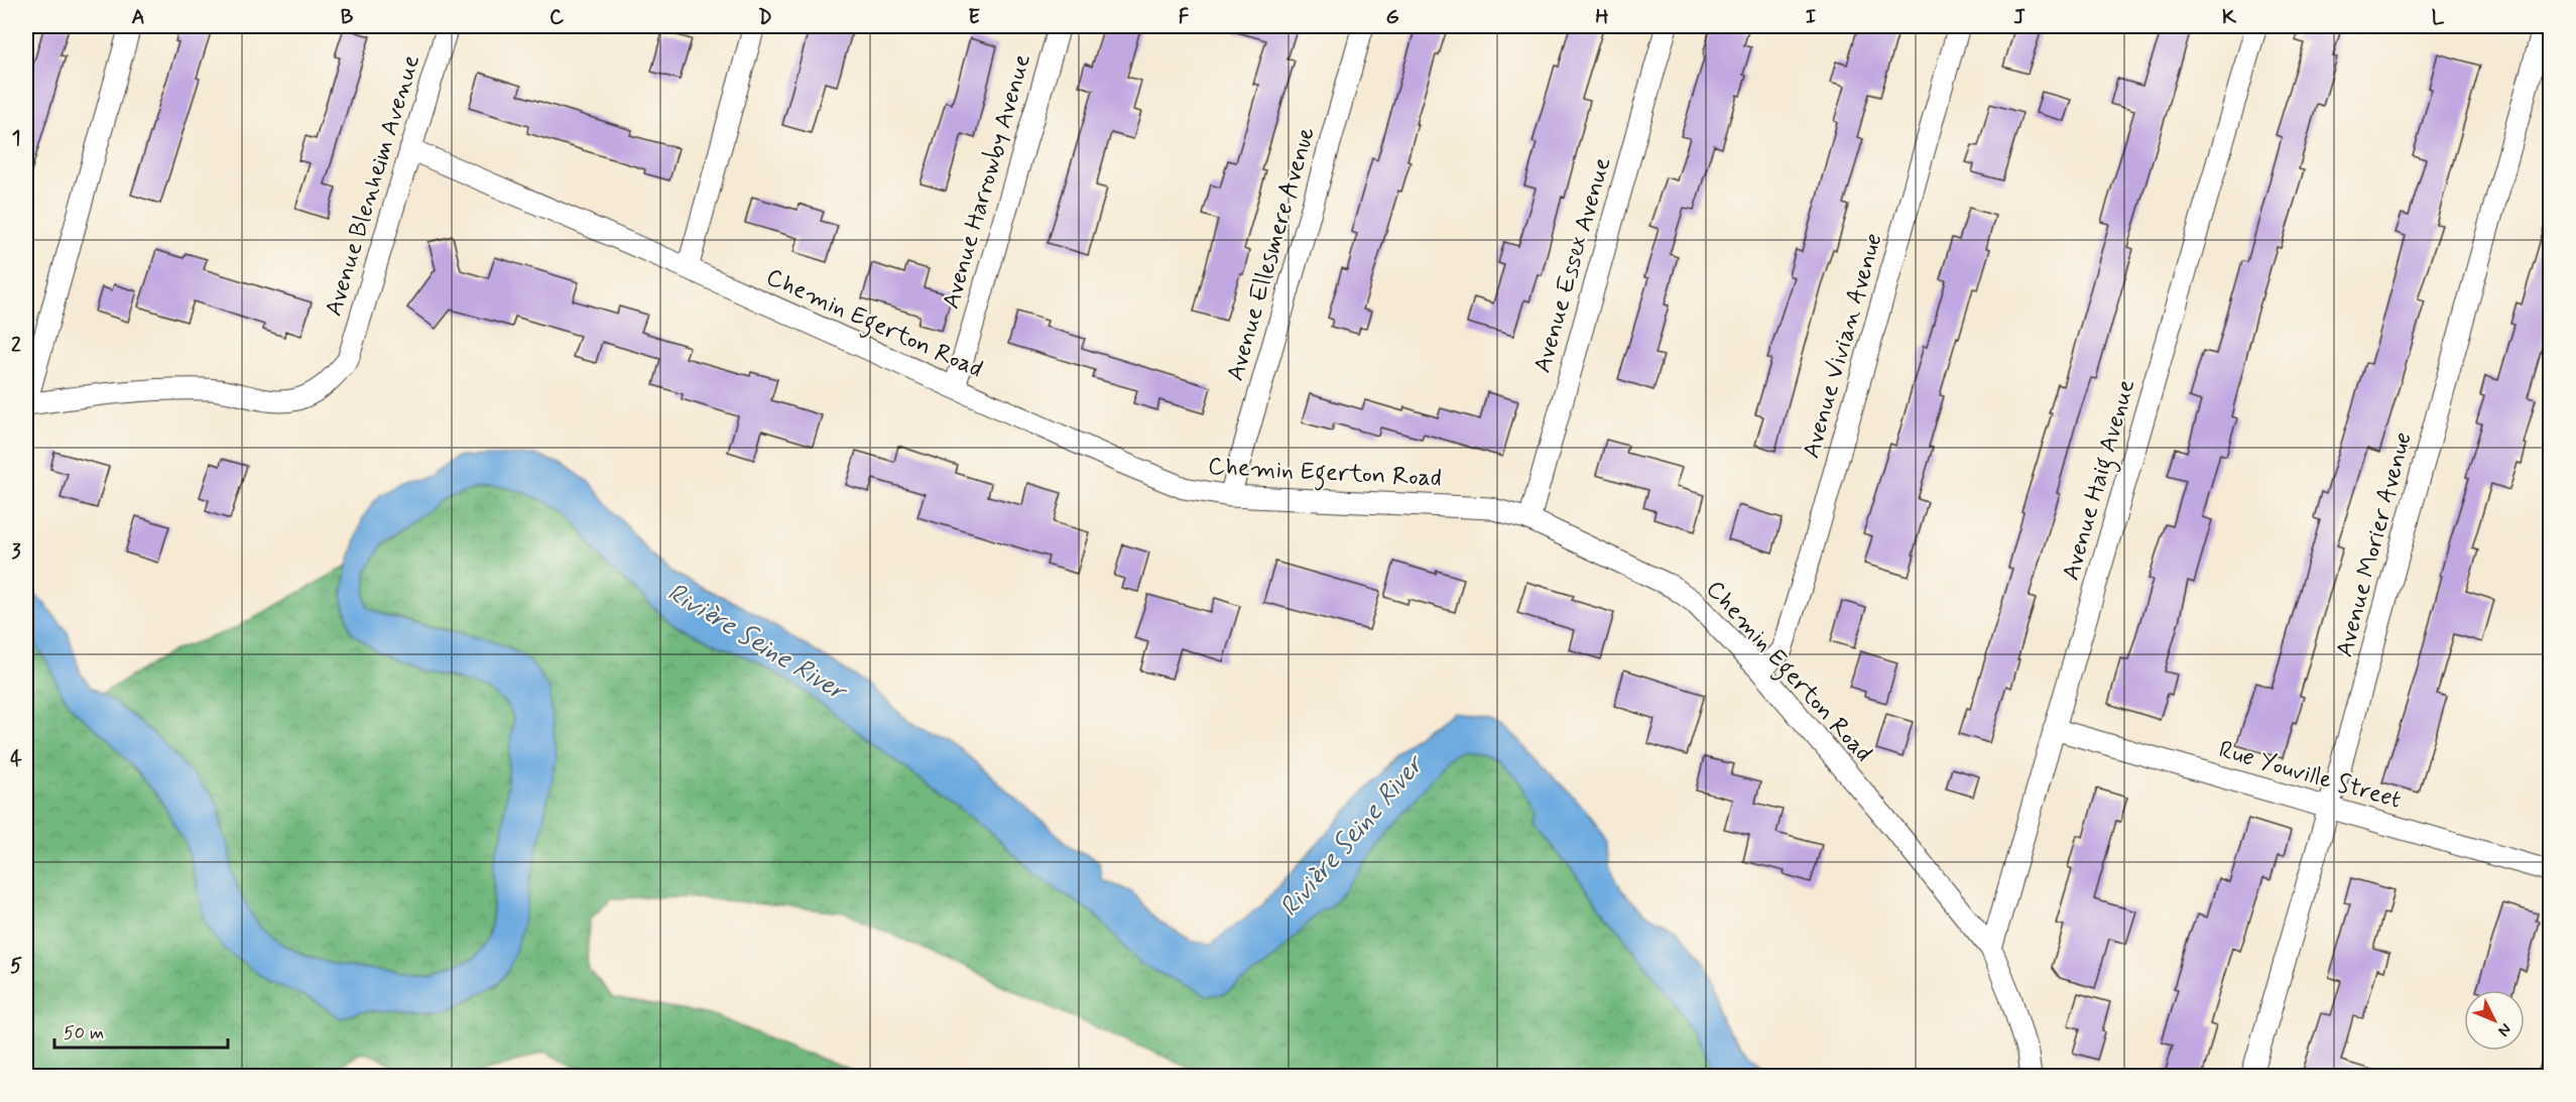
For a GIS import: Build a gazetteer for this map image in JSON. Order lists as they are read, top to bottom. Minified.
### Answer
{"streets":{"street":["Avenue Harrowby Avenue","Avenue Blenheim Avenue","Avenue Ellesmere Avenue","Avenue Essex Avenue","Chemin Egerton Road","Avenue Vivian Avenue","Avenue Haig Avenue","Avenue Morier Avenue","Rue Youville Street"]},"crossings":[["Avenue Harrowby Avenue","Chemin Egerton Road"],["Avenue Blenheim Avenue","Chemin Egerton Road"],["Avenue Ellesmere Avenue","Chemin Egerton Road"],["Avenue Essex Avenue","Chemin Egerton Road"],["Chemin Egerton Road","Avenue Vivian Avenue"],["Chemin Egerton Road","Avenue Haig Avenue"],["Avenue Haig Avenue","Rue Youville Street"],["Avenue Morier Avenue","Rue Youville Street"]],"water":["Rivière Seine River"],"scale_bar":"50 m","north":"bottom right","grid":{"columns":["A","B","C","D","E","F","G","H","I","J","K","L"],"rows":["1","2","3","4","5"]}}
